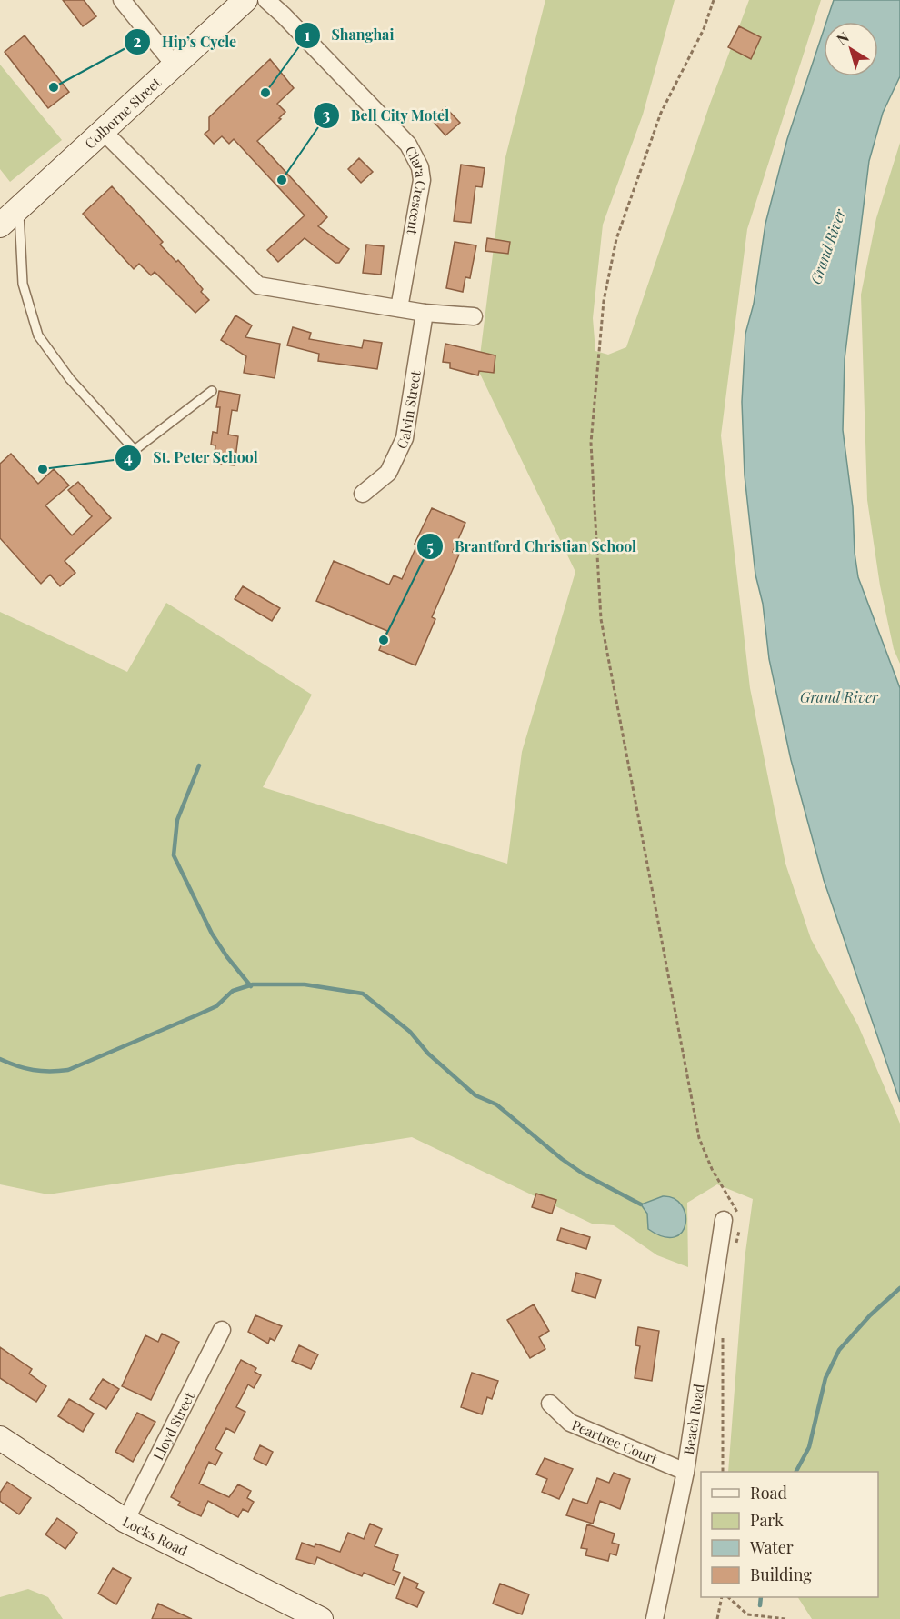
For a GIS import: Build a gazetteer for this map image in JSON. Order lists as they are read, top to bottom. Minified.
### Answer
{"streets":{"street":["Colborne Street","Clara Crescent","Calvin Street","Beach Road","Lloyd Street","Peartree Court","Locks Road"]},"crossings":[["Beach Road","Peartree Court"],["Lloyd Street","Locks Road"]],"water":["Grand River"],"places":["Hip’s Cycle","Shanghai","Bell City Motel","St. Peter School","Brantford Christian School"],"legend":["Road","Park","Water","Building"],"north":"top left"}
